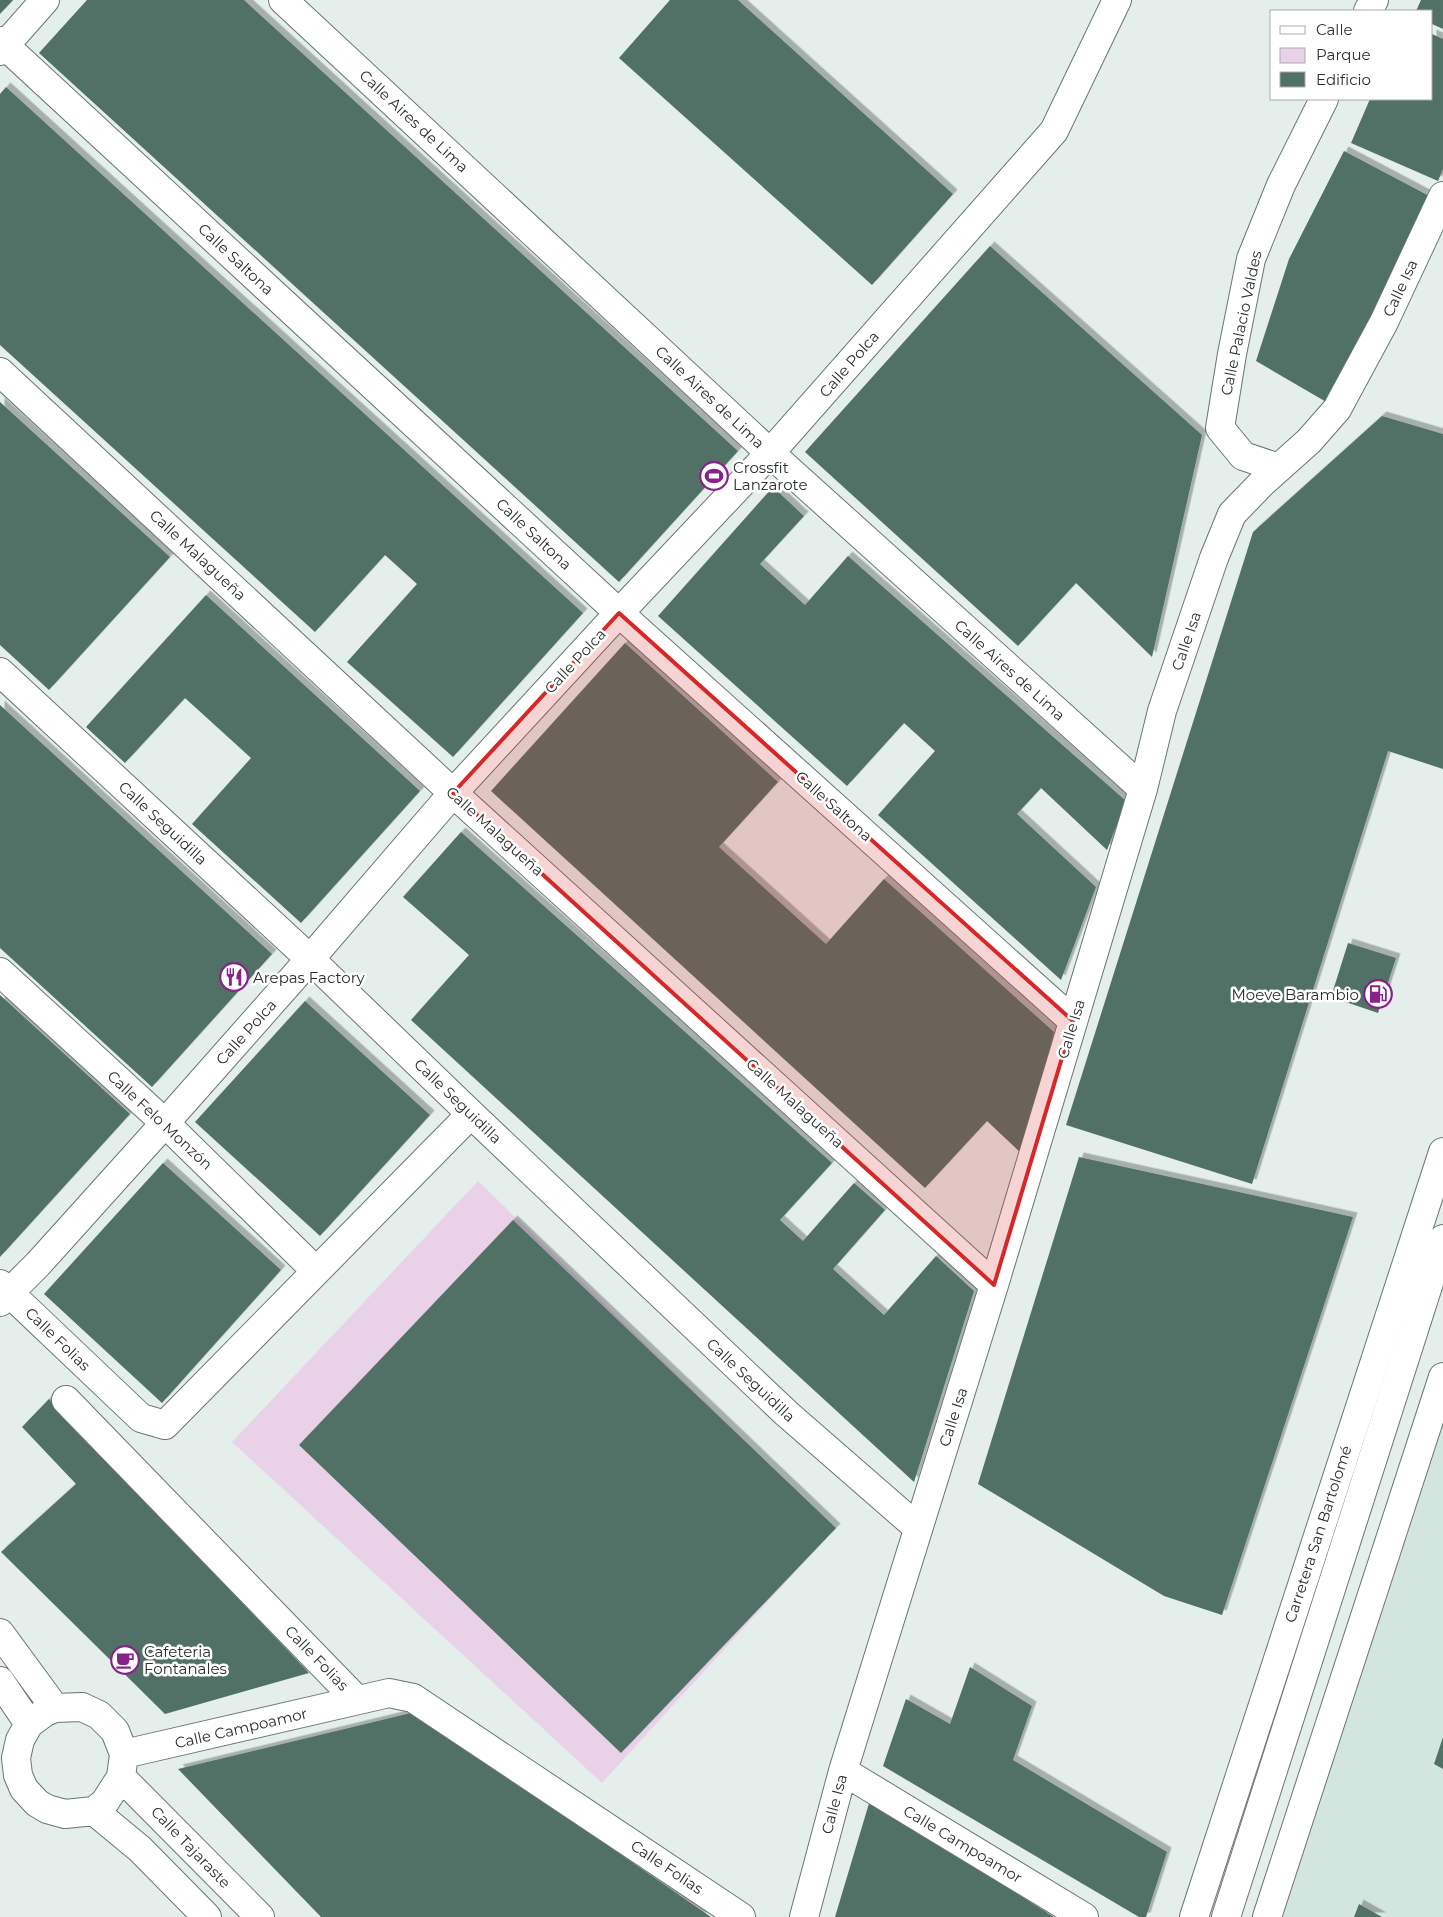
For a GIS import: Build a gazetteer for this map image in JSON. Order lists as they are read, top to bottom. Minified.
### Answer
{"streets":{"street":["Calle Aires de Lima","Calle Saltona","Calle Isa","Calle Palacio Valdes","Calle Polca","Calle Malagueña","Calle Seguidilla","Calle Felo Monzón","Calle Folias","Carretera San Bartolomé","Calle Campoamor","Calle Tajaraste"]},"crossings":[["Calle Aires de Lima","Calle Isa"],["Calle Aires de Lima","Calle Polca"],["Calle Saltona","Calle Isa"],["Calle Saltona","Calle Polca"],["Calle Isa","Calle Palacio Valdes"],["Calle Isa","Calle Malagueña"],["Calle Isa","Calle Seguidilla"],["Calle Isa","Calle Campoamor"],["Calle Polca","Calle Malagueña"],["Calle Polca","Calle Seguidilla"],["Calle Polca","Calle Felo Monzón"],["Calle Polca","Calle Folias"],["Calle Felo Monzón","Calle Folias"],["Calle Folias","Calle Campoamor"],["Calle Campoamor","Calle Tajaraste"]],"places":{"sports":["Crossfit Lanzarote"],"restaurant":["Arepas Factory"],"fuel station":["Moeve Barambio"],"cafe":["Cafeteria Fontanales"]},"legend":["Calle","Parque","Edificio"]}
